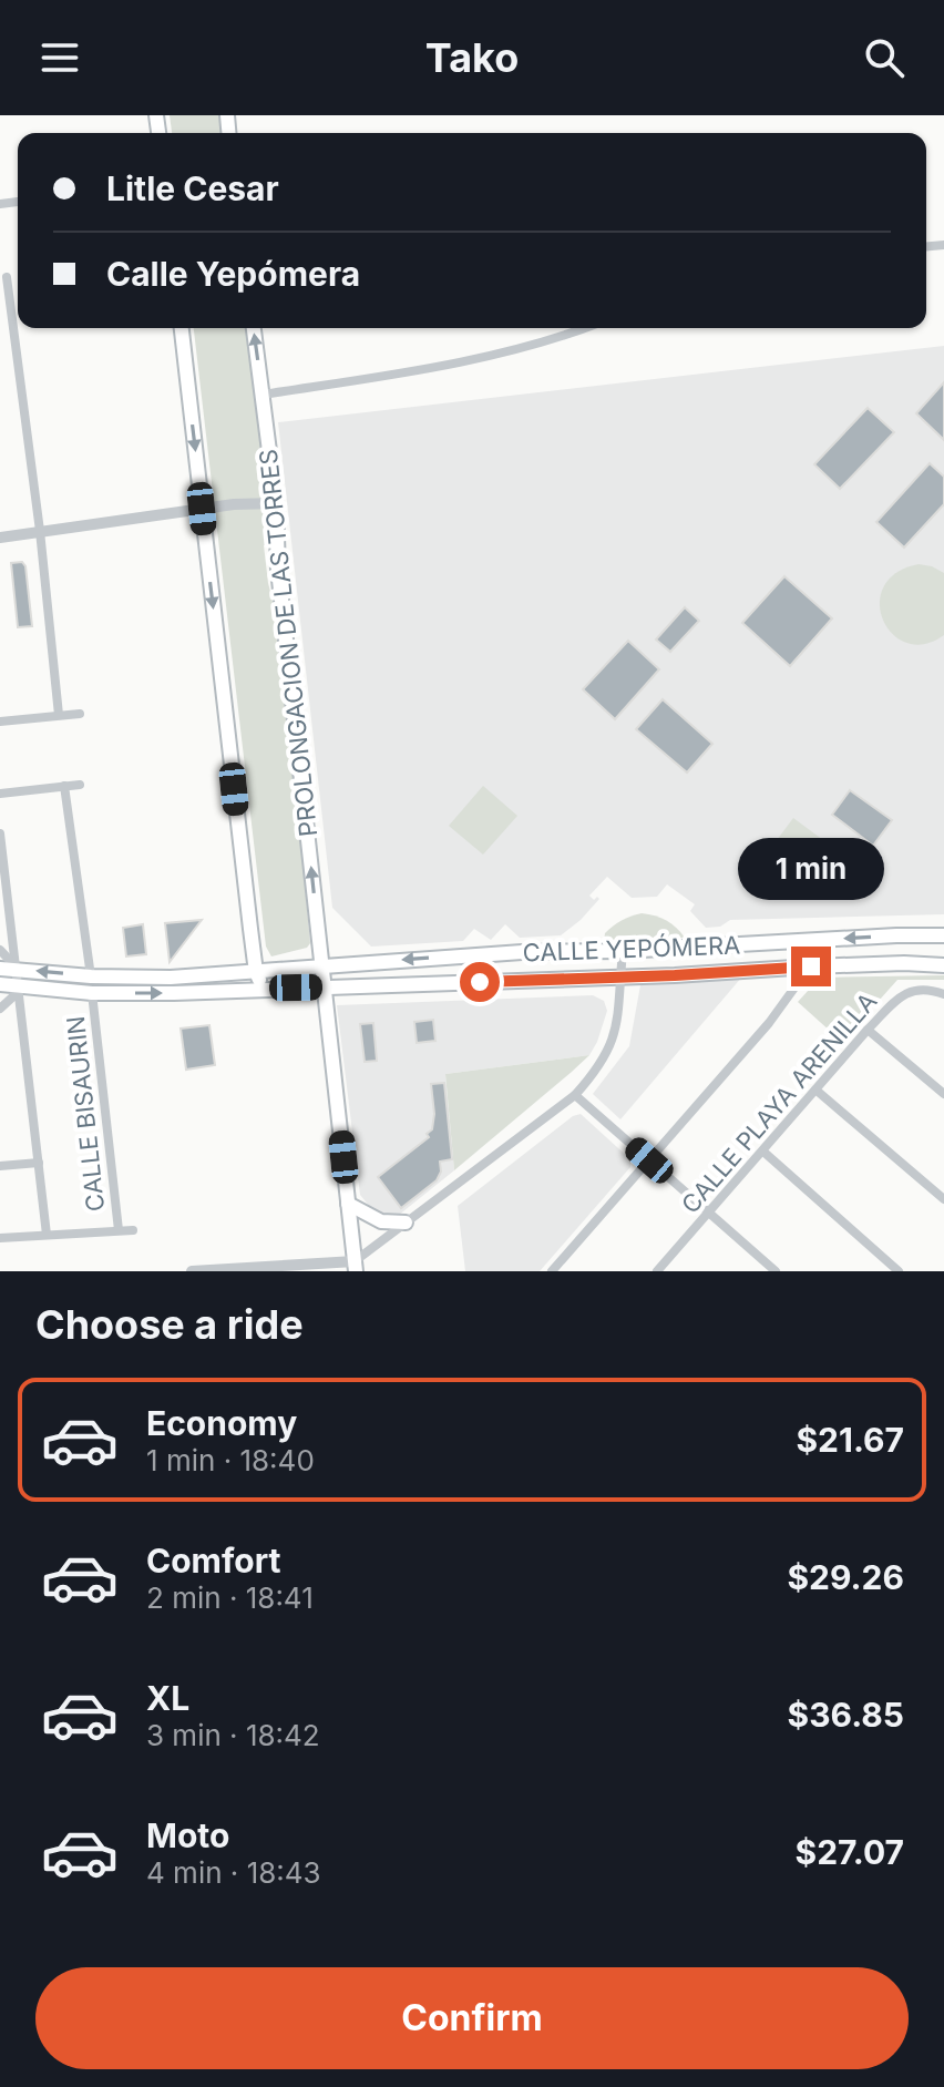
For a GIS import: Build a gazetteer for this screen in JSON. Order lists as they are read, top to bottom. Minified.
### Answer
{"streets":{"main road":["PROLONGACION DE LAS TORRES","CALLE YEPÓMERA"],"street":["CALLE PLAYA ARENILLA","CALLE BISAURIN"]},"crossings":[["PROLONGACION DE LAS TORRES","CALLE YEPÓMERA"],["CALLE YEPÓMERA","CALLE BISAURIN"]],"page":{"header":"Tako","banner":["Litle Cesar","Calle Yepómera"],"bubble":"1 min","heading":"Choose a ride","list":[{"name":"Economy","note":"1 min · 18:40","value":"$21.67"},{"name":"Comfort","note":"2 min · 18:41","value":"$29.26"},{"name":"XL","note":"3 min · 18:42","value":"$36.85"},{"name":"Moto","note":"4 min · 18:43","value":"$27.07"}],"buttons":"Confirm"}}
